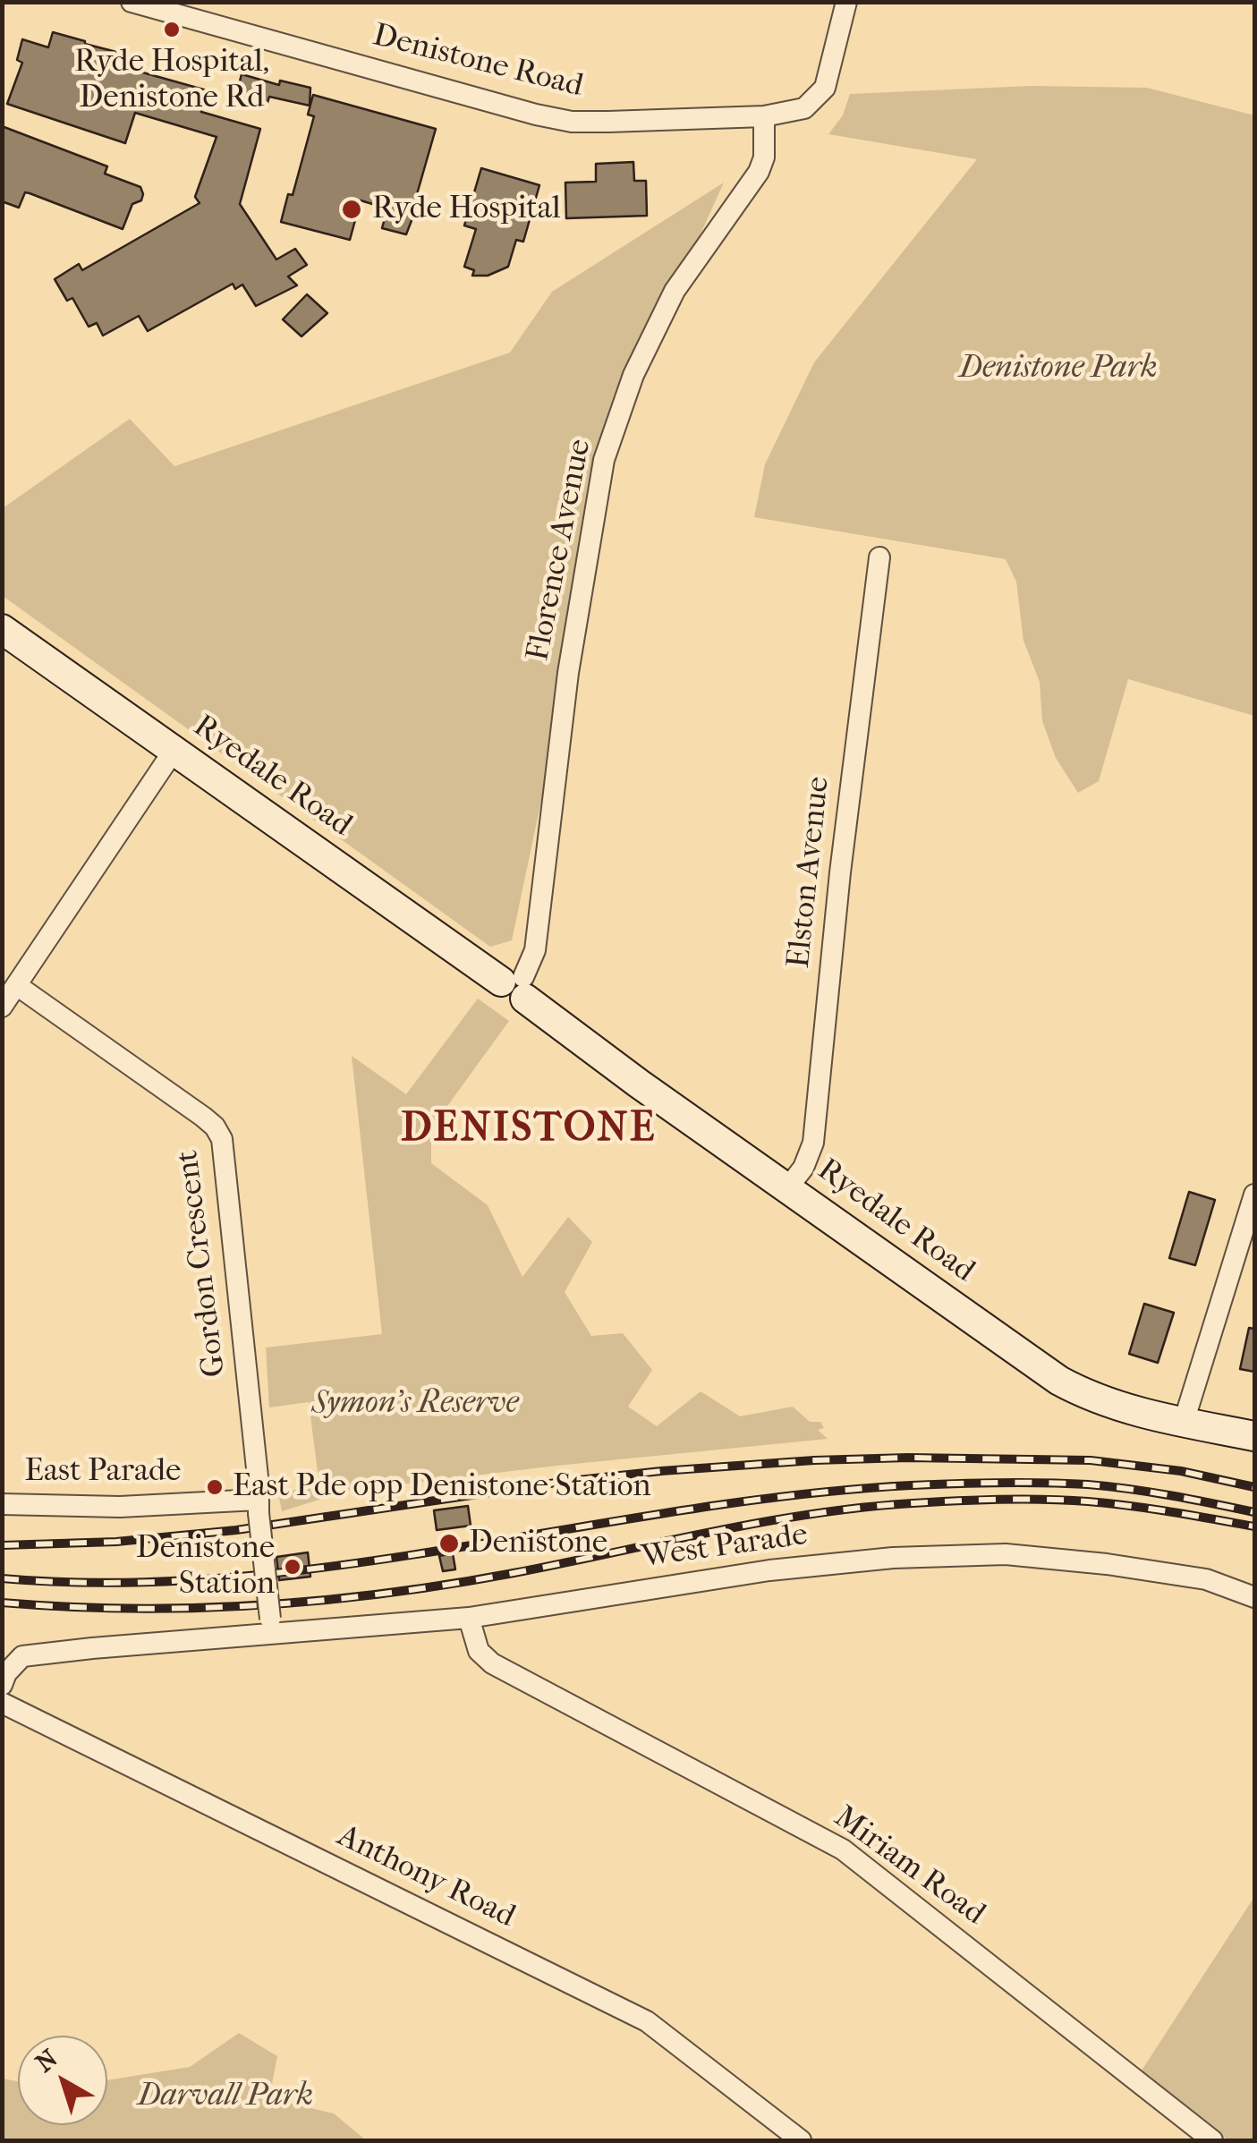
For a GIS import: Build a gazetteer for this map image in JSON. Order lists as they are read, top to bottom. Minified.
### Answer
{"streets":{"street":["Denistone Road","Florence Avenue","Ryedale Road","Elston Avenue","Gordon Crescent","East Parade","West Parade","Miriam Road","Anthony Road"]},"crossings":[["Denistone Road","Florence Avenue"],["Florence Avenue","Ryedale Road"],["Ryedale Road","Elston Avenue"],["Gordon Crescent","East Parade"],["Gordon Crescent","West Parade"],["West Parade","Miriam Road"]],"districts":["DENISTONE"],"parks":["Denistone Park","Symon's Reserve","Darvall Park"],"places":["Ryde Hospital, Denistone Rd","Ryde Hospital","East Pde opp Denistone Station","Denistone","Denistone Station"],"north":"top left"}
